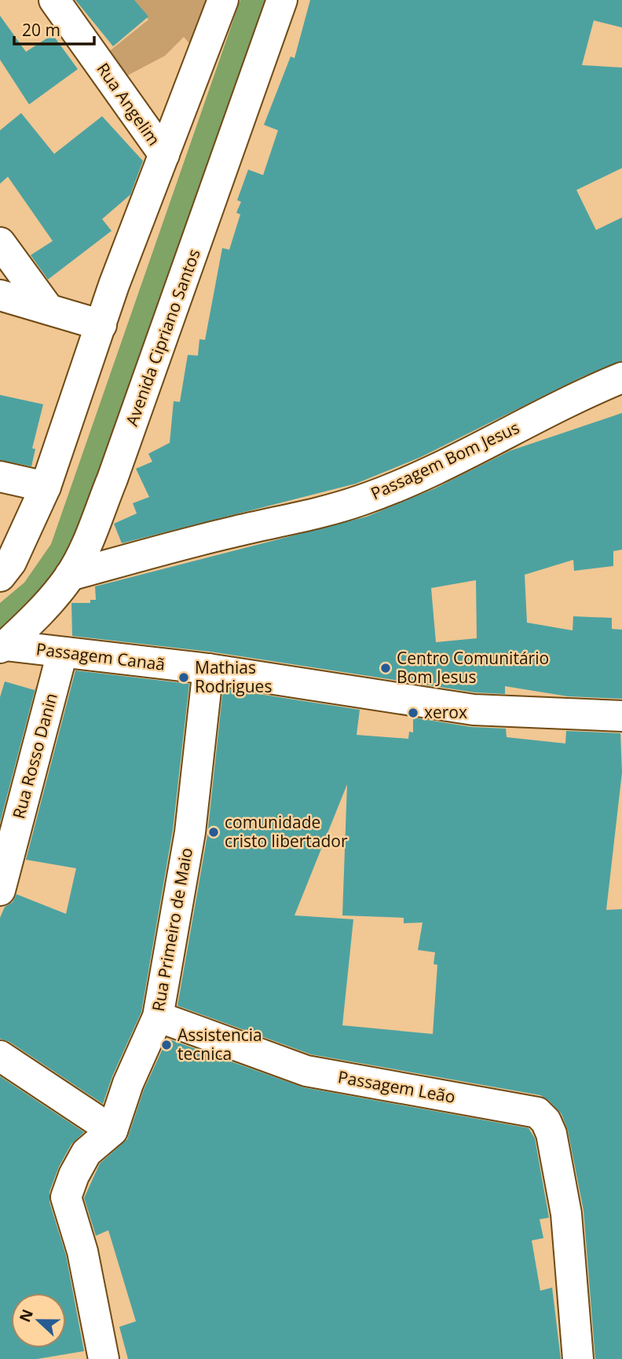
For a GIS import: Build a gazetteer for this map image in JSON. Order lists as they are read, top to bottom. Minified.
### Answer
{"streets":{"street":["Rua Angelim","Avenida Cipriano Santos","Passagem Bom Jesus","Passagem Canaã","Rua Rosso Danin","Rua Primeiro de Maio","Passagem Leão"]},"crossings":[["Avenida Cipriano Santos","Passagem Bom Jesus"],["Avenida Cipriano Santos","Passagem Canaã"],["Passagem Canaã","Rua Rosso Danin"],["Passagem Canaã","Rua Primeiro de Maio"],["Rua Primeiro de Maio","Passagem Leão"]],"places":["Centro Comunitário Bom Jesus","Mathias Rodrigues","xerox","comunidade cristo libertador","Assistencia tecnica"],"scale_bar":"20 m","north":"left"}
